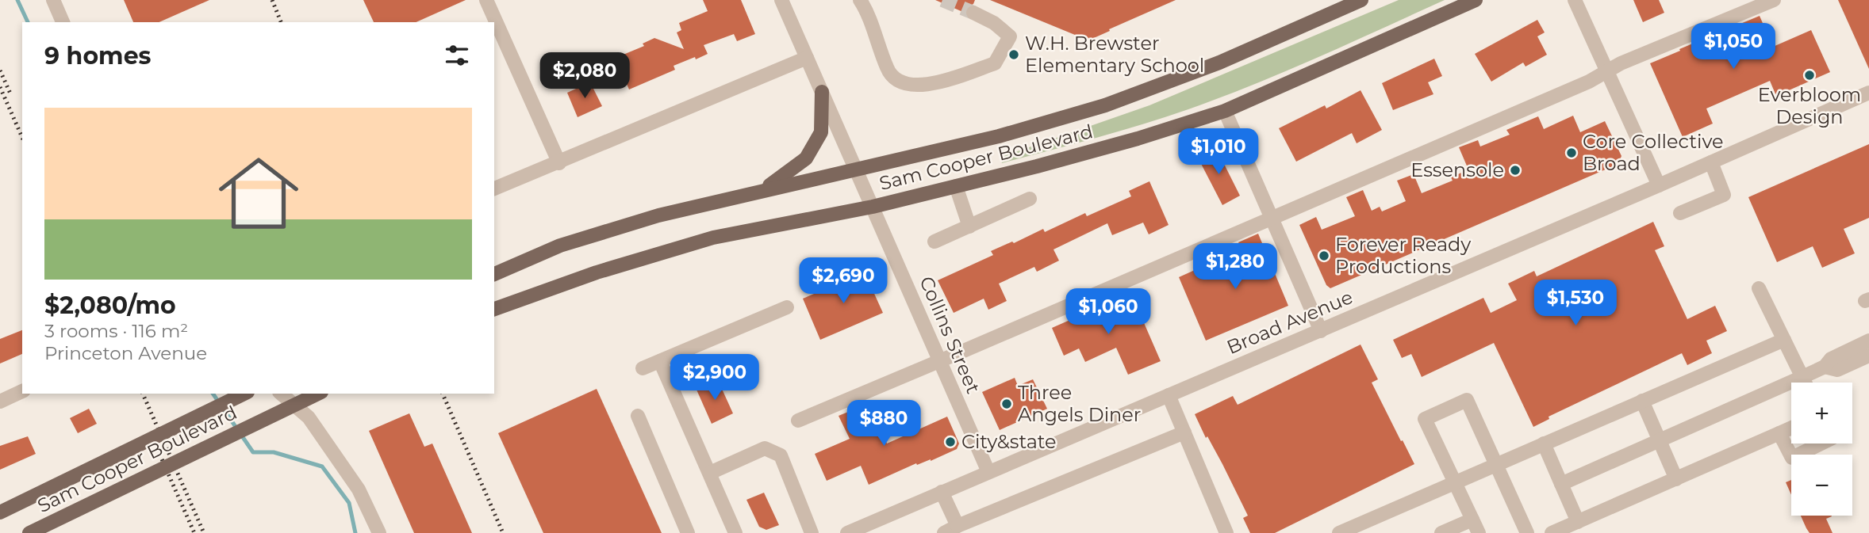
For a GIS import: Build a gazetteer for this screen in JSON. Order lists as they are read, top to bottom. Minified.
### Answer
{"streets":{"main road":["Sam Cooper Boulevard"],"street":["Broad Avenue","Collins Street"]},"crossings":[["Sam Cooper Boulevard","Collins Street"],["Broad Avenue","Collins Street"]],"places":["W.H. Brewster Elementary School","Everbloom Design","Core Collective Broad","Essensole","Forever Ready Productions","Three Angels Diner","City&state"],"page":{"heading":"9 homes","price":["$1,050","$2,080","$1,010","$1,280","$2,690","$1,530","$1,060","$2,900","$880"],"list":[{"name":"$2,080/mo","note":"3 rooms · 116 m² · Princeton Avenue"}],"map_buttons":["+","−"]}}
